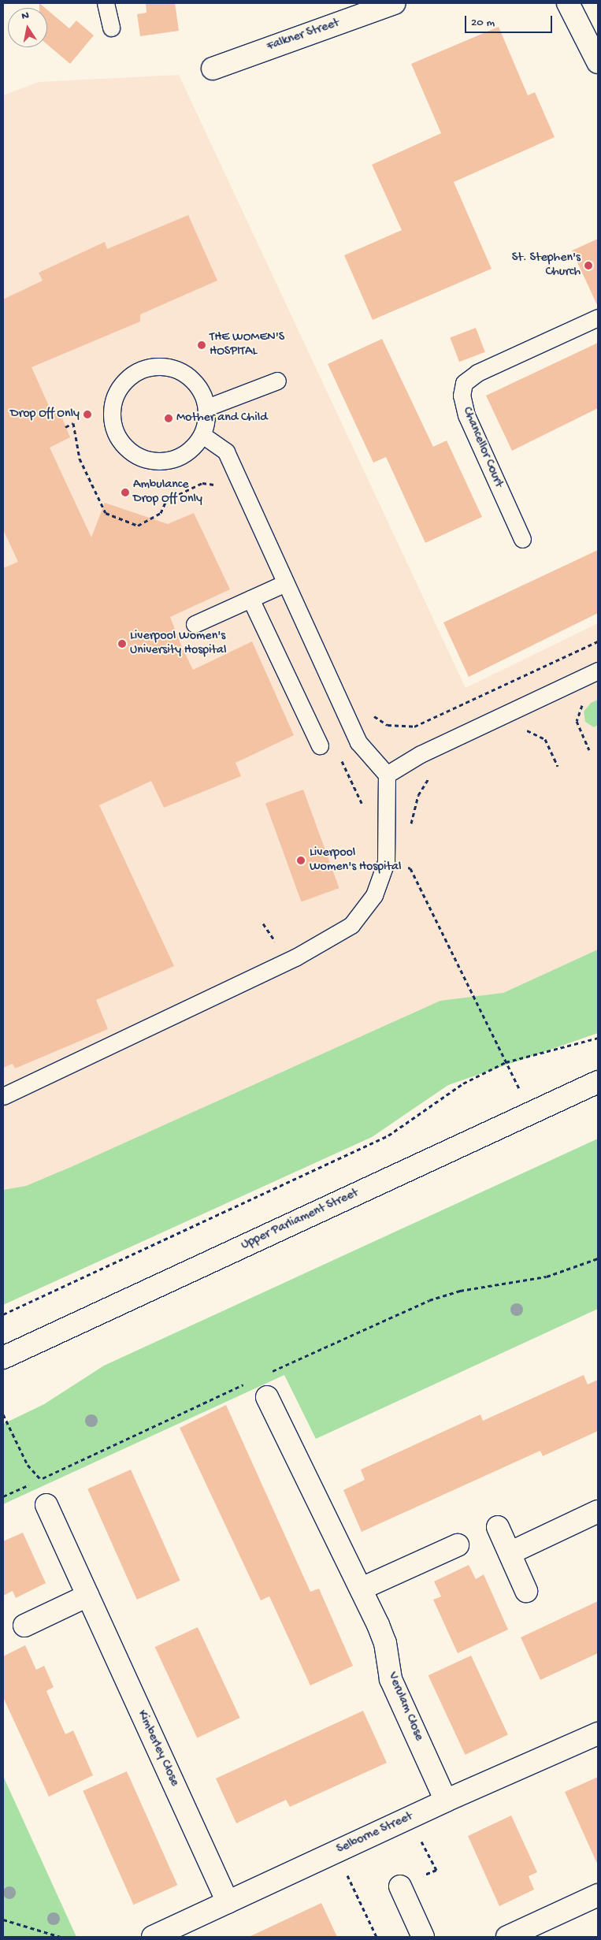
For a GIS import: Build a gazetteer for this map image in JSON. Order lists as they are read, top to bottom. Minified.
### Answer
{"streets":{"main road":["Falkner Street","Upper Parliament Street","Verulam Close","Kimberley Close","Selborne Street"],"lane":["Chancellor Court"]},"crossings":[["Verulam Close","Selborne Street"],["Kimberley Close","Selborne Street"]],"places":["St. Stephen's Church","THE WOMEN'S HOSPITAL","Drop Off Only","Mother and Child","Ambulance Drop Off Only","Liverpool Women's University Hospital","Liverpool Women's Hospital"],"scale_bar":"20 m","north":"top"}
